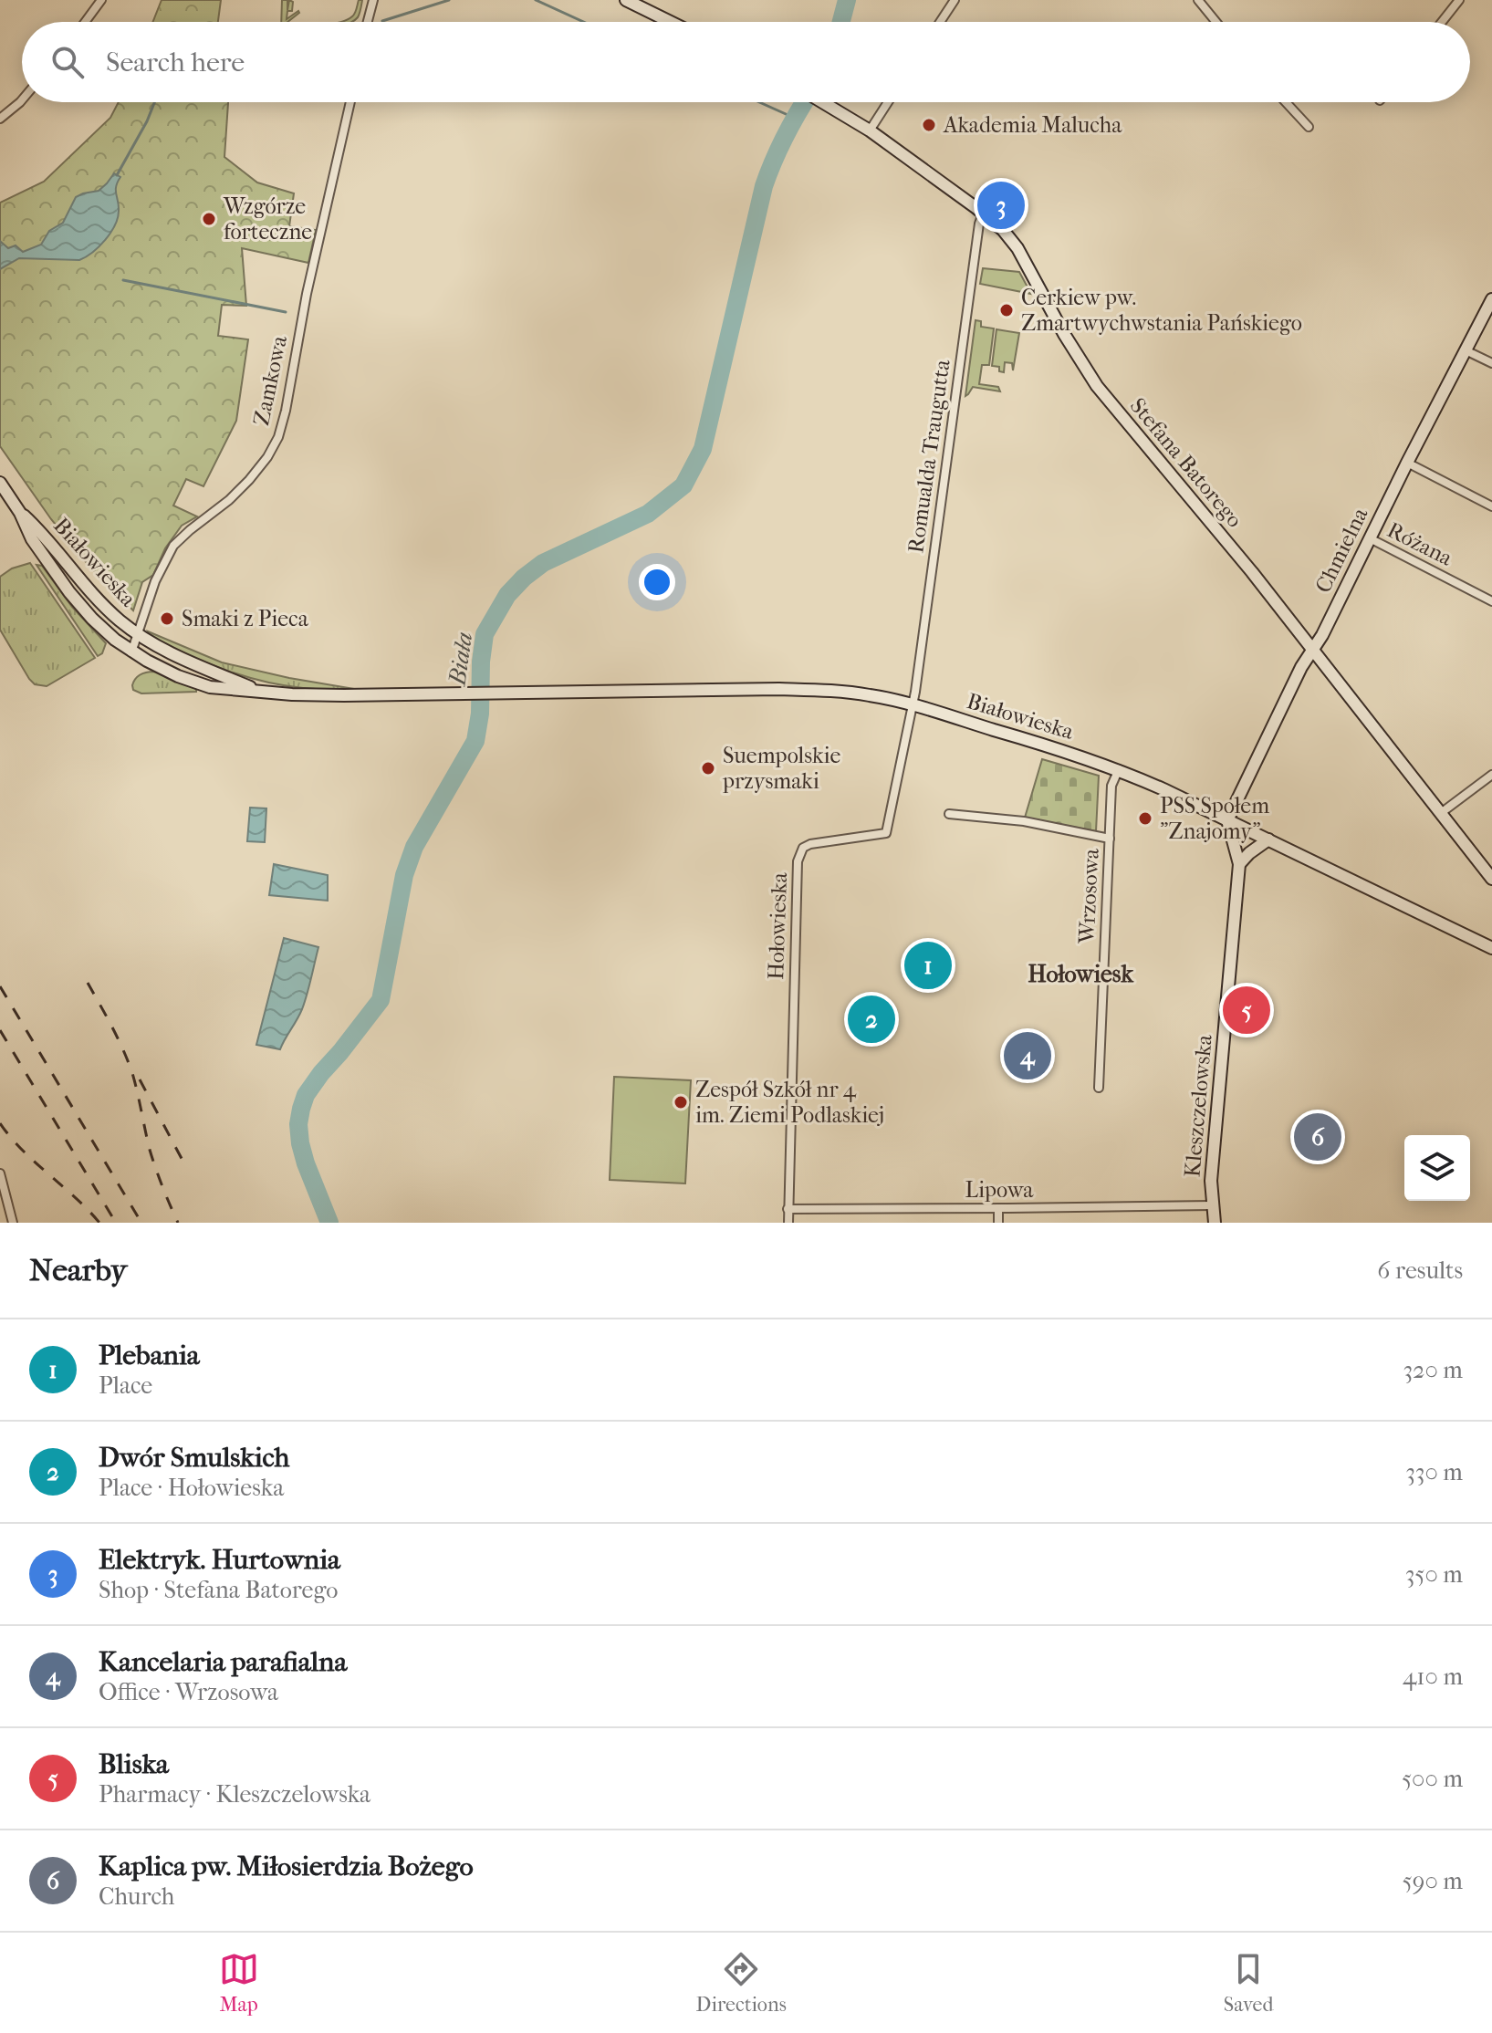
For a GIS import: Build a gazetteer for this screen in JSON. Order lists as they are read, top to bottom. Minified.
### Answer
{"streets":{"main road":["Stefana Batorego","Chmielna","Białowieska","Kleszczelowska"],"street":["Zamkowa","Romualda Traugutta","Różana","Wrzosowa","Hołowieska","Lipowa"]},"crossings":[["Zamkowa","Białowieska"],["Romualda Traugutta","Stefana Batorego"],["Romualda Traugutta","Białowieska"],["Romualda Traugutta","Hołowieska"],["Stefana Batorego","Chmielna"],["Różana","Chmielna"],["Chmielna","Białowieska"],["Chmielna","Kleszczelowska"],["Białowieska","Wrzosowa"],["Białowieska","Hołowieska"],["Białowieska","Kleszczelowska"],["Hołowieska","Lipowa"],["Kleszczelowska","Lipowa"]],"districts":["Hołowiesk"],"water":["Biała"],"places":["Akademia Malucha","Wzgórze forteczne","Cerkiew pw. Zmartwychwstania Pańskiego","Smaki z Pieca","Suempolskie przysmaki","PSS Społem \"Znajomy\"","Zespół Szkół nr 4 im. Ziemi Podlaskiej"],"page":{"search":"Search here","pins":["3","1","5","2","4","6"],"heading":["Nearby","6 results"],"list":[{"mark":"1","name":"Plebania","note":"Place","value":"320 m"},{"mark":"2","name":"Dwór Smulskich","note":"Place · Hołowieska","value":"330 m"},{"mark":"3","name":"Elektryk. Hurtownia","note":"Shop · Stefana Batorego","value":"350 m"},{"mark":"4","name":"Kancelaria parafialna","note":"Office · Wrzosowa","value":"410 m"},{"mark":"5","name":"Bliska","note":"Pharmacy · Kleszczelowska","value":"500 m"},{"mark":"6","name":"Kaplica pw. Miłosierdzia Bożego","note":"Church","value":"590 m"}],"nav":["Map","Directions","Saved"]}}
